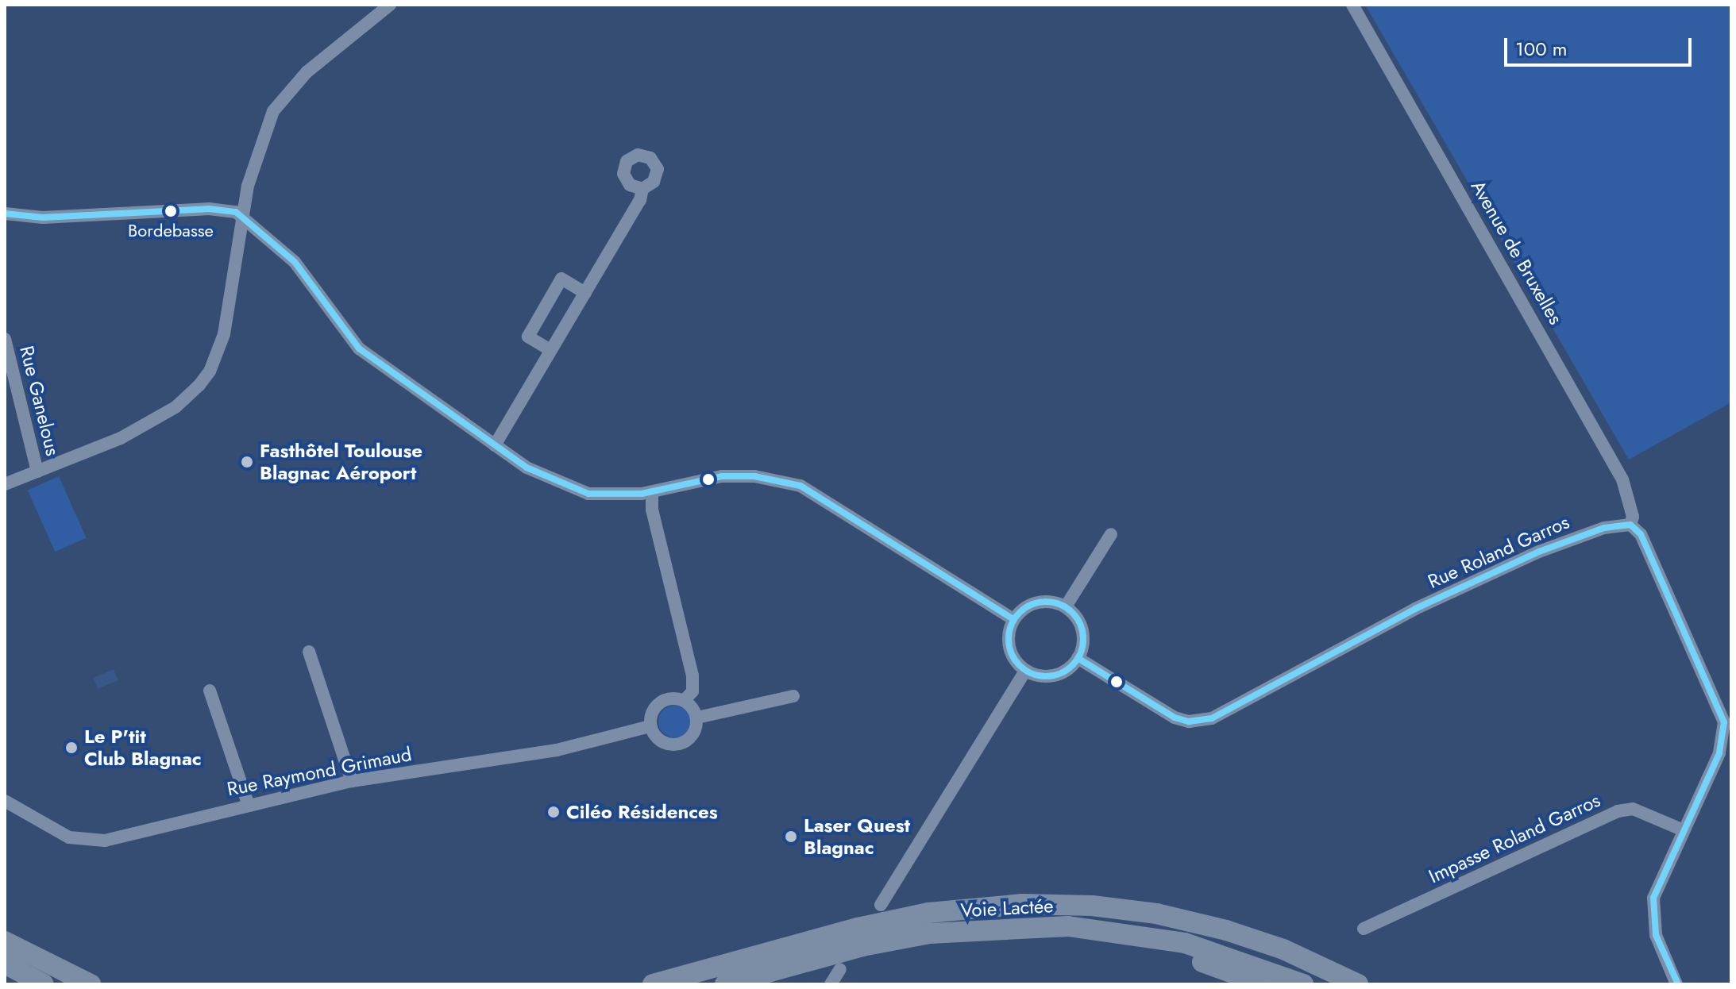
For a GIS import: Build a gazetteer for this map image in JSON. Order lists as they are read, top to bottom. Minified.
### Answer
{"streets":{"highway":["Voie Lactée"],"street":["Avenue de Bruxelles","Rue Ganelous","Rue Roland Garros","Rue Raymond Grimaud","Impasse Roland Garros"]},"crossings":[["Avenue de Bruxelles","Rue Roland Garros"]],"places":["Bordebasse","Fasthôtel Toulouse Blagnac Aéroport","Le P'tit Club Blagnac","Ciléo Résidences","Laser Quest Blagnac"],"scale_bar":"100 m"}
